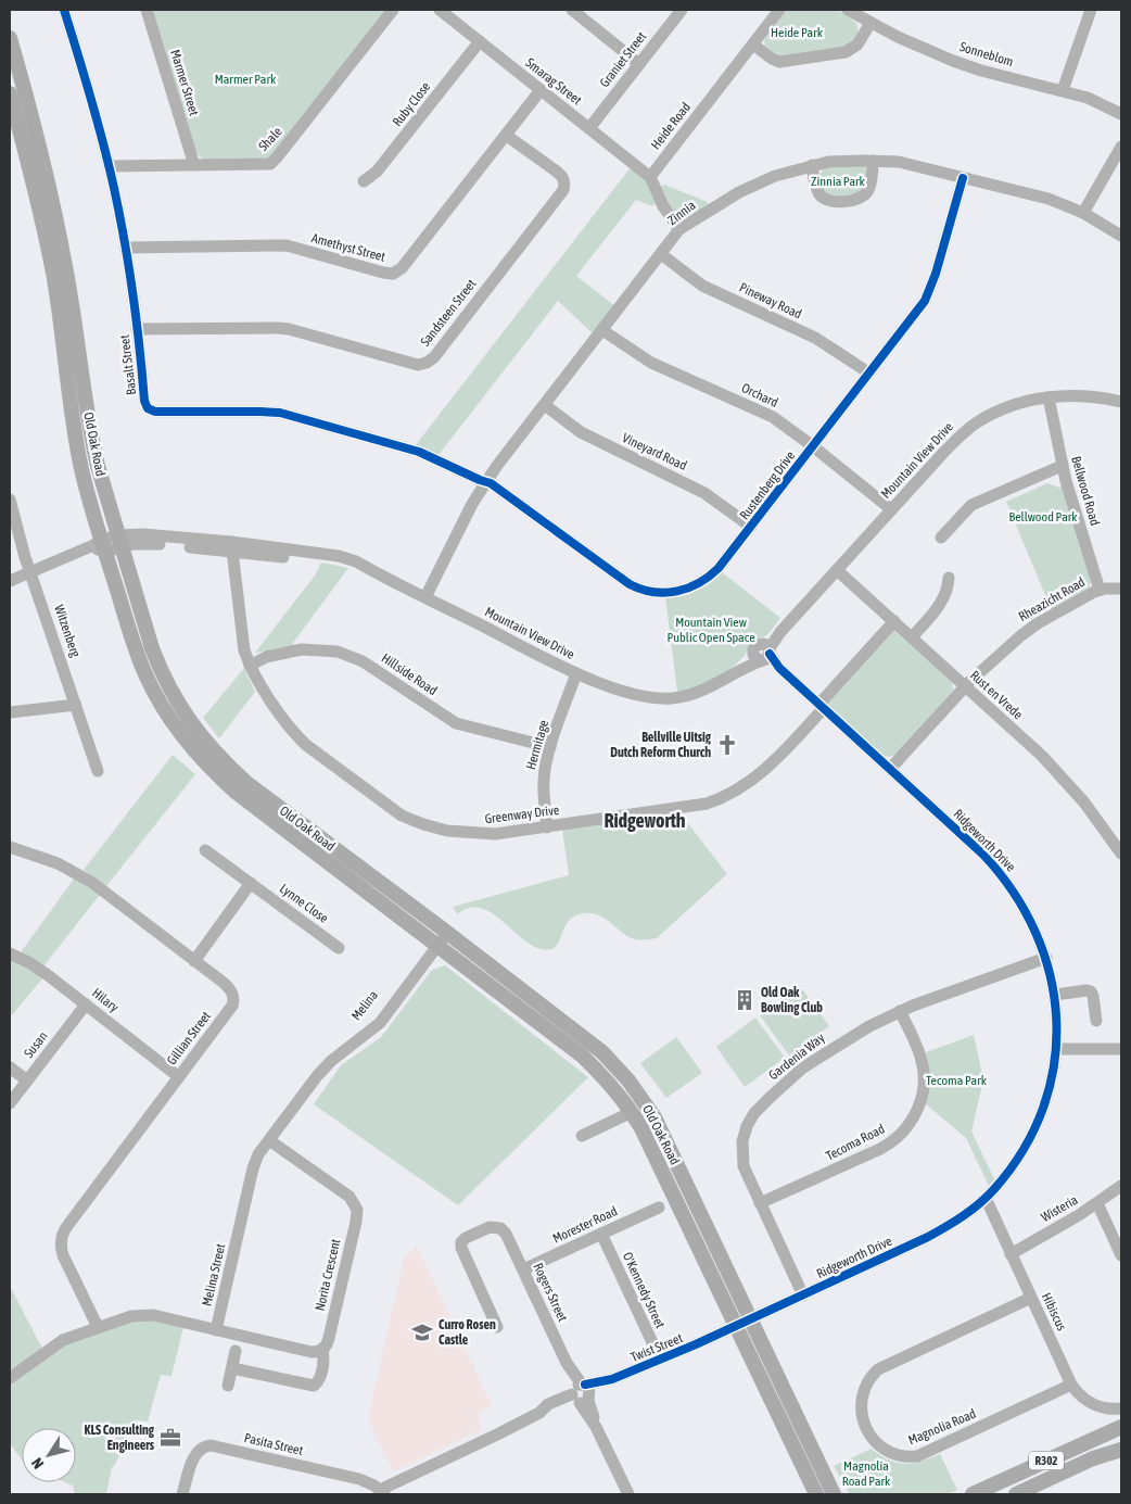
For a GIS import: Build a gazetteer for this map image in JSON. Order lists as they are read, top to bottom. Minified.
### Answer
{"streets":{"main road":["Old Oak Road","R302"],"street":["Sonneblom","Graniet Street","Smarag Street","Marmer Street","Ruby Close","Heide Road","Shale","Zinnia","Amethyst Street","Pineway Road","Sandsteen Street","Basalt Street","Orchard","Vineyard Road","Mountain View Drive","Rustenberg Drive","Bellwood Road","Rheazicht Road","Witzenberg","Hillside Road","Rust en Vrede","Hermitage","Greenway Drive","Ridgeworth Drive","Lynne Close","Hilary","Melina","Gillian Street","Susan","Gardenia Way","Tecoma Road","Wisteria","Morester Road","Melina Street","Norita Crescent","O'Kennedy Street","Rogers Street","Hibiscus","Twist Street","Magnolia Road","Pasita Street"]},"crossings":[["Graniet Street","Smarag Street"],["Smarag Street","Ruby Close"],["Smarag Street","Heide Road"],["Smarag Street","Amethyst Street"],["Marmer Street","Shale"],["Shale","Basalt Street"],["Zinnia","Pineway Road"],["Zinnia","Basalt Street"],["Zinnia","Orchard"],["Zinnia","Vineyard Road"],["Zinnia","Mountain View Drive"],["Zinnia","Rustenberg Drive"],["Amethyst Street","Sandsteen Street"],["Amethyst Street","Basalt Street"],["Pineway Road","Rustenberg Drive"],["Sandsteen Street","Basalt Street"],["Basalt Street","Rustenberg Drive"],["Orchard","Mountain View Drive"],["Orchard","Rustenberg Drive"],["Old Oak Road","Mountain View Drive"],["Old Oak Road","Ridgeworth Drive"],["Old Oak Road","Melina"],["Old Oak Road","Twist Street"],["Vineyard Road","Rustenberg Drive"],["Mountain View Drive","Bellwood Road"],["Mountain View Drive","Witzenberg"],["Mountain View Drive","Rust en Vrede"],["Mountain View Drive","Hermitage"],["Mountain View Drive","Greenway Drive"],["Mountain View Drive","Ridgeworth Drive"],["Bellwood Road","Rheazicht Road"],["Rheazicht Road","Rust en Vrede"],["Rheazicht Road","Ridgeworth Drive"],["Hillside Road","Hermitage"],["Hillside Road","Greenway Drive"],["Rust en Vrede","Greenway Drive"],["Hermitage","Greenway Drive"],["Greenway Drive","Ridgeworth Drive"],["Ridgeworth Drive","Gardenia Way"],["Ridgeworth Drive","Hibiscus"],["Ridgeworth Drive","Twist Street"],["Hilary","Gillian Street"],["Hilary","Susan"],["Melina","Melina Street"],["Gardenia Way","Tecoma Road"],["Wisteria","Hibiscus"],["Morester Road","O'Kennedy Street"],["Morester Road","Rogers Street"],["Melina Street","Norita Crescent"],["O'Kennedy Street","Twist Street"],["Rogers Street","Twist Street"],["Hibiscus","Magnolia Road"],["Twist Street","Pasita Street"]],"districts":["Ridgeworth"],"parks":["Heide Park","Marmer Park","Zinnia Park","Bellwood Park","Mountain View Public Open Space","Tecoma Park","Magnolia Road Park"],"places":{"church":["Bellville Uitsig Dutch Reform Church"],"building":["Old Oak Bowling Club"],"school or university":["Curro Rosen Castle"],"office":["KLS Consulting Engineers"]},"north":"bottom left"}
